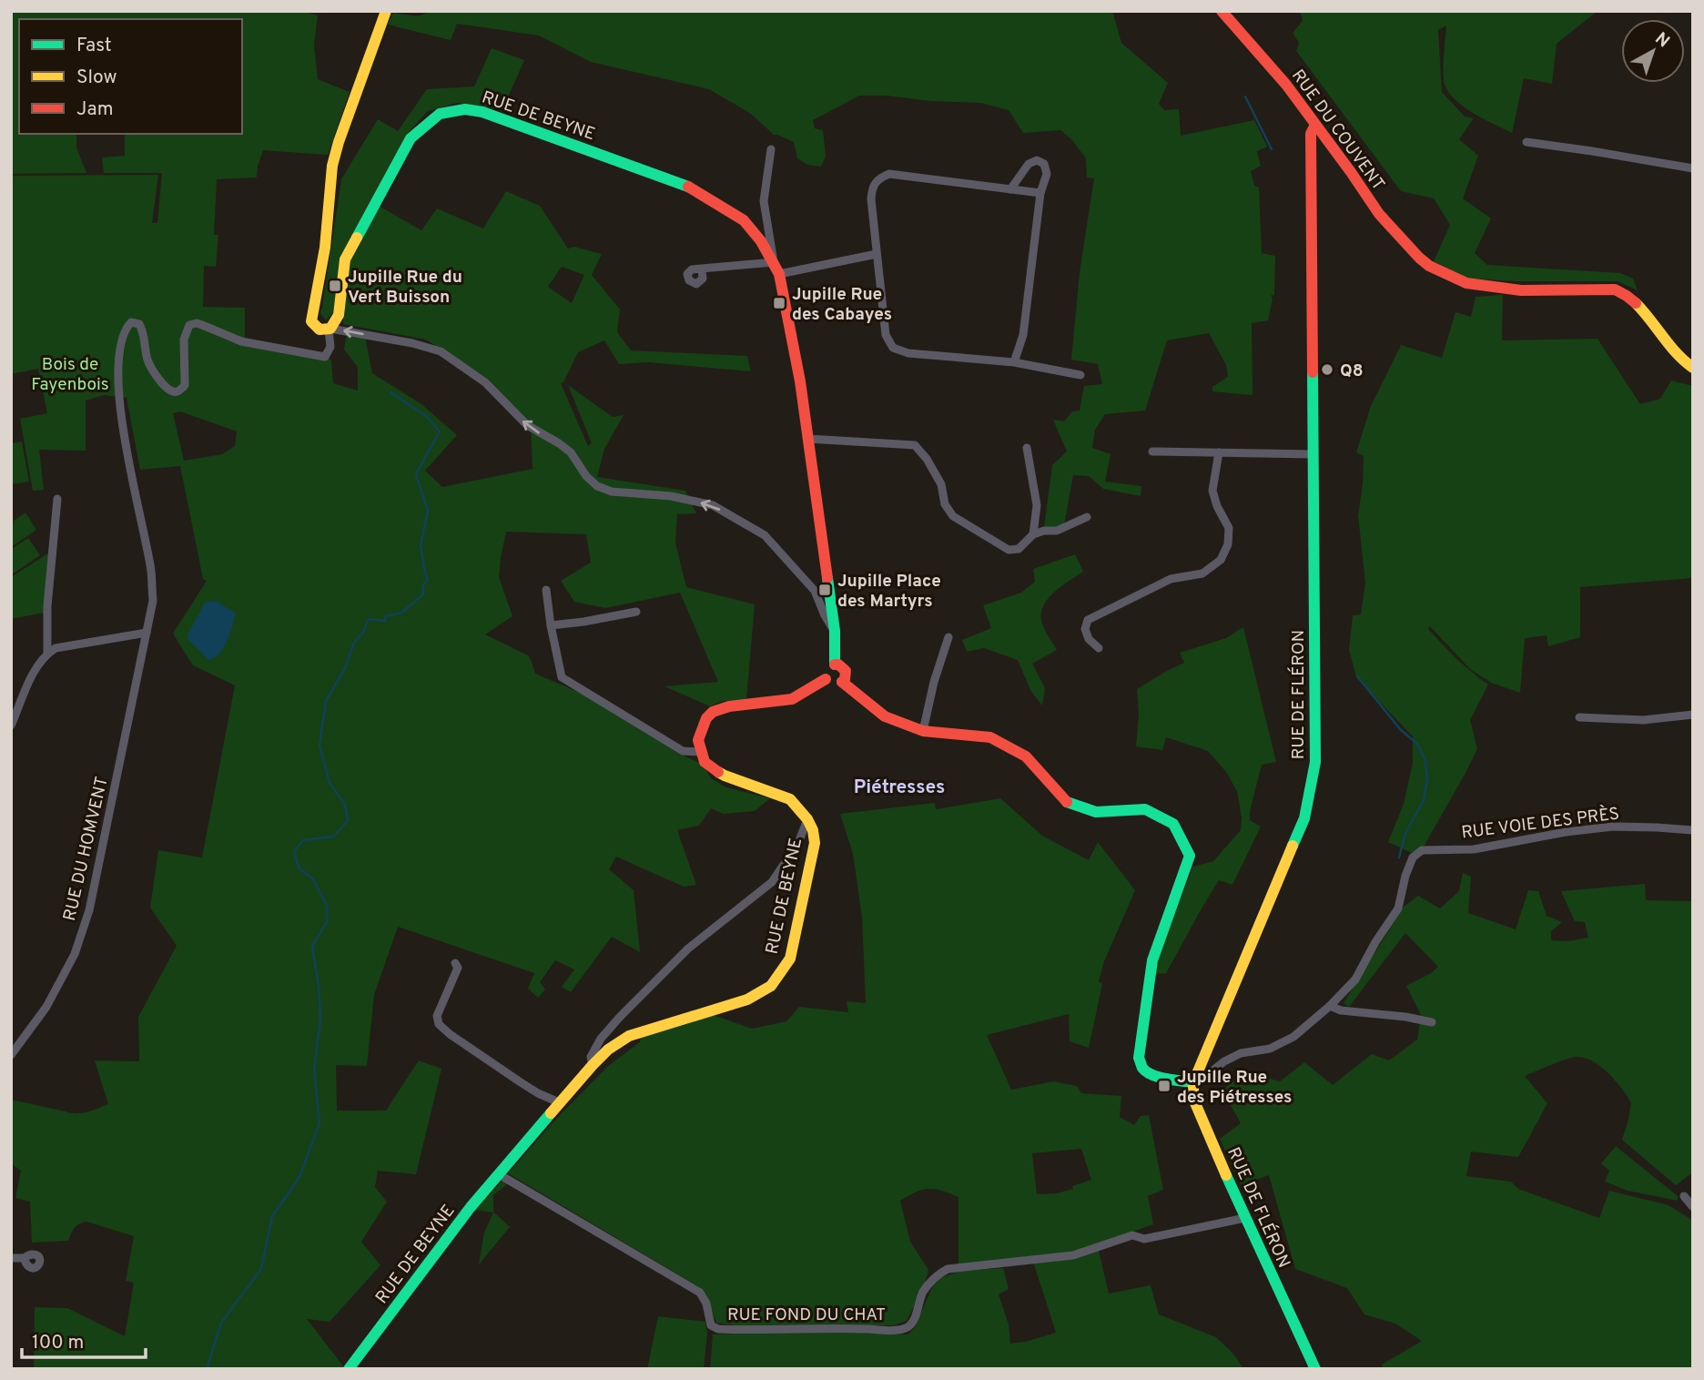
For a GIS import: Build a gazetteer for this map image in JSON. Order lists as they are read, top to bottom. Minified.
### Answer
{"streets":{"street":["RUE DE BEYNE","RUE DU COUVENT","RUE DE FLÉRON","RUE VOIE DES PRÈS","RUE DU HOMVENT","RUE FOND DU CHAT"]},"crossings":[["RUE DE BEYNE","RUE DU HOMVENT"],["RUE DE BEYNE","RUE FOND DU CHAT"],["RUE DU COUVENT","RUE DE FLÉRON"],["RUE DE FLÉRON","RUE FOND DU CHAT"]],"districts":["Piétresses"],"parks":["Bois de Fayenbois"],"places":{"transit":["Jupille Rue du Vert Buisson","Jupille Rue des Cabayes","Jupille Place des Martyrs","Jupille Rue des Piétresses"],"other":["Q8"]},"legend":["Fast","Slow","Jam"],"scale_bar":"100 m","north":"top right"}
